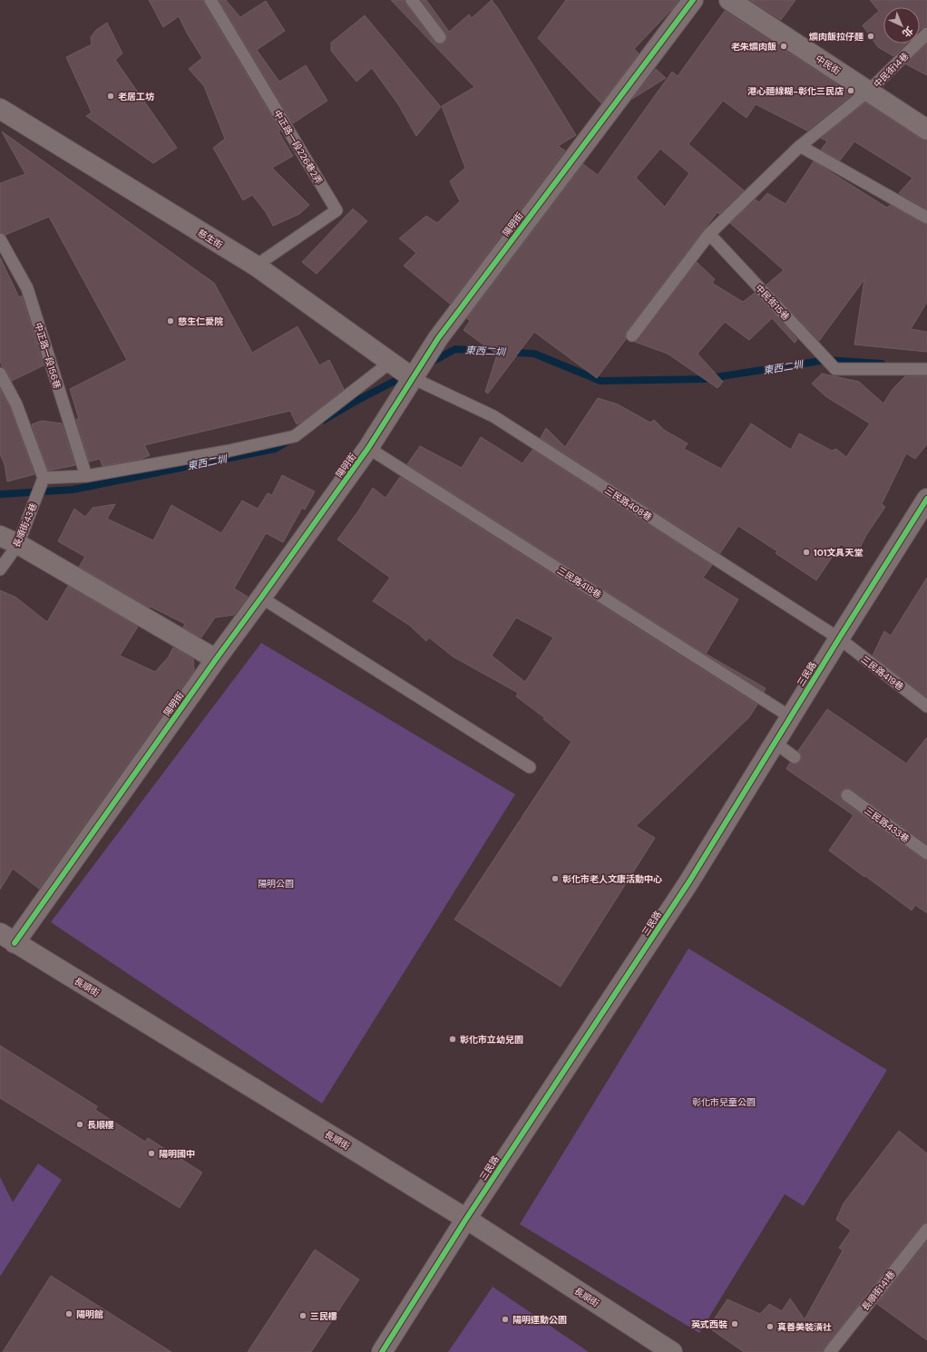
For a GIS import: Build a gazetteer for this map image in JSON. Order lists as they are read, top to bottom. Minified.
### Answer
{"streets":{"street":["中民街","陽明街","慈生街","三民路","長順街"],"lane":["中民街14巷","中正路一段226巷2弄","中民街15巷","中正路一段156巷","三民路408巷","長順街43巷","三民路418巷","三民路419巷","三民路433巷","長順街141巷"]},"crossings":[["中民街","中民街14巷"],["中正路一段226巷2弄","慈生街"],["陽明街","慈生街"],["陽明街","三民路408巷"],["陽明街","三民路418巷"],["陽明街","長順街"],["慈生街","三民路408巷"],["三民路408巷","三民路419巷"],["三民路408巷","三民路"],["三民路418巷","三民路"],["三民路419巷","三民路"],["三民路","長順街"]],"water":["東西二圳"],"parks":["陽明公園","彰化市兒童公園"],"places":["爌肉飯拉仔麵","老朱爌肉飯","港心麵線糊-彰化三民店","老居工坊","慈生仁愛院","101文具天堂","彰化市老人文康活動中心","彰化市立幼兒園","長順樓","陽明國中","陽明館","三民樓","陽明運動公園","英式西裝","真善美裝潢社"],"north":"bottom right"}
